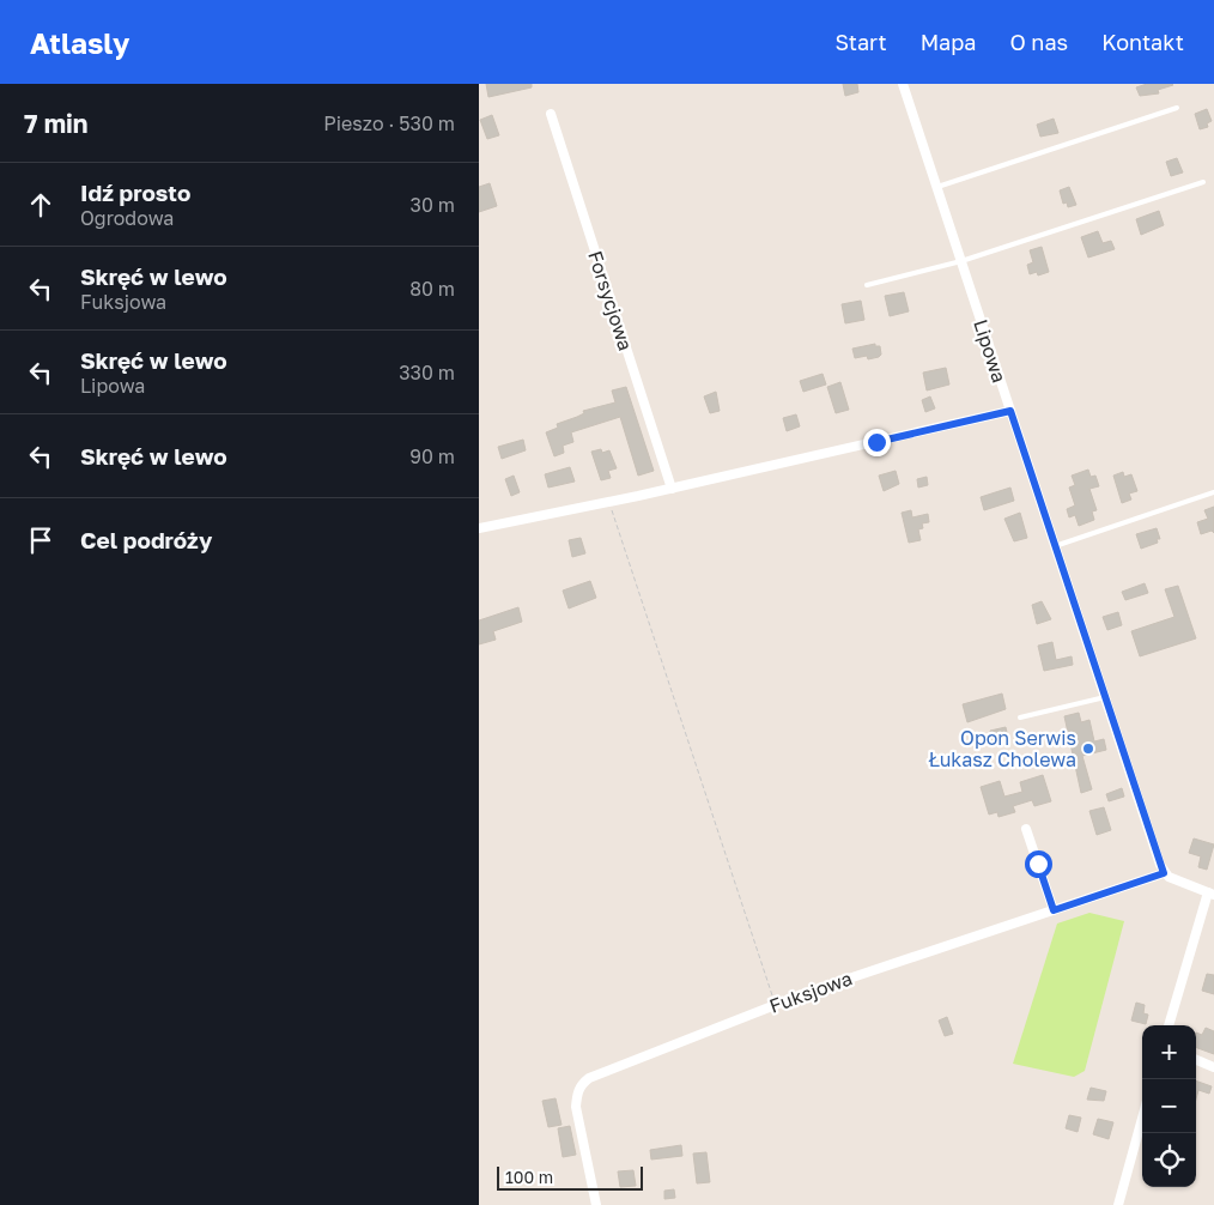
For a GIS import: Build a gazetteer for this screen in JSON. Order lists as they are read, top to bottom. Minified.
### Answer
{"streets":{"street":["Forsycjowa","Lipowa","Fuksjowa"]},"crossings":[["Lipowa","Fuksjowa"]],"places":["Opon Serwis Łukasz Cholewa"],"scale_bar":"100 m","page":{"header":"Atlasly","nav":["Start","Mapa","O nas","Kontakt"],"heading":["7 min","Pieszo · 530 m"],"list":[["Idź prosto","Ogrodowa","30 m"],["Skręć w lewo","Fuksjowa","80 m"],["Skręć w lewo","Lipowa","330 m"],["Skręć w lewo","90 m"],"Cel podróży"],"map_buttons":["+","−"],"scale":"100 m"}}
